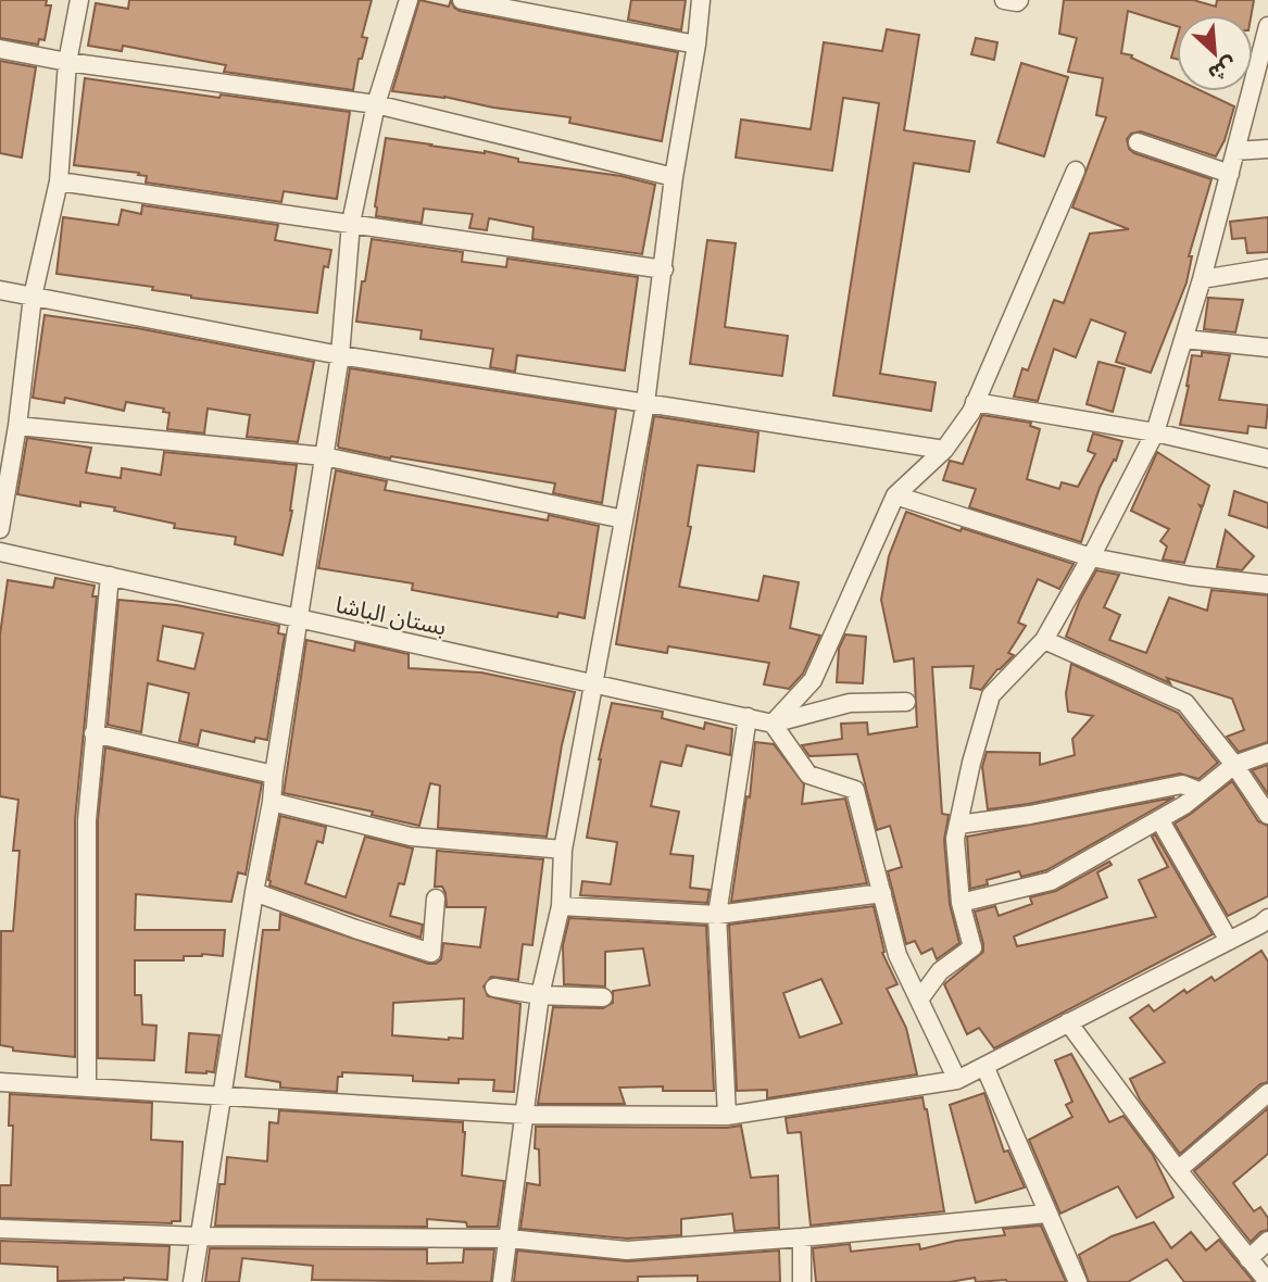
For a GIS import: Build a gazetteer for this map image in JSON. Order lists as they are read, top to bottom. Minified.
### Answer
{"streets":{"street":["بستان الباشا"]},"north":"bottom right"}
